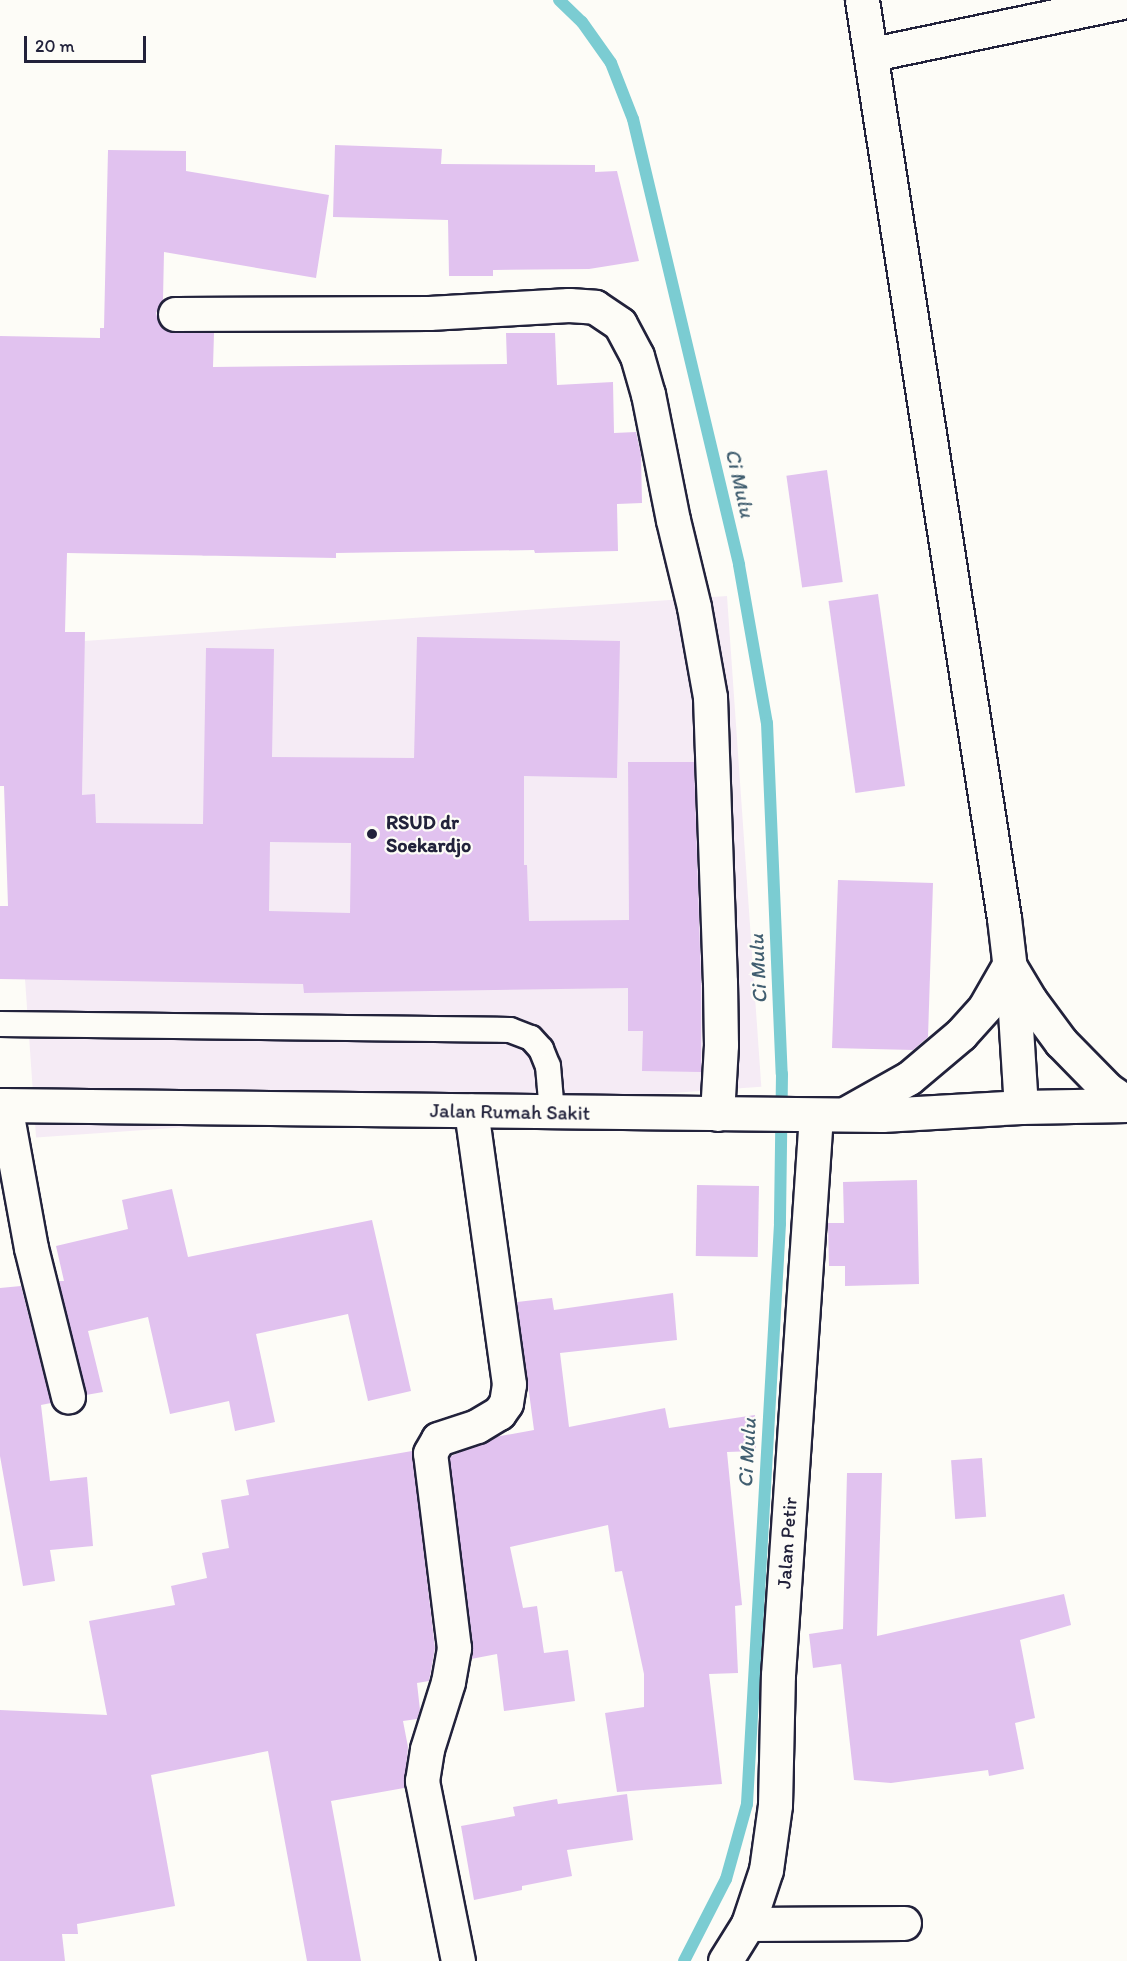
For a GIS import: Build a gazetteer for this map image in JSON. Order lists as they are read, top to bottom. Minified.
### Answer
{"streets":{"street":["Jalan Rumah Sakit","Jalan Petir"]},"crossings":[["Jalan Rumah Sakit","Jalan Petir"]],"water":["Ci Mulu"],"places":["RSUD dr Soekardjo"],"scale_bar":"20 m"}
